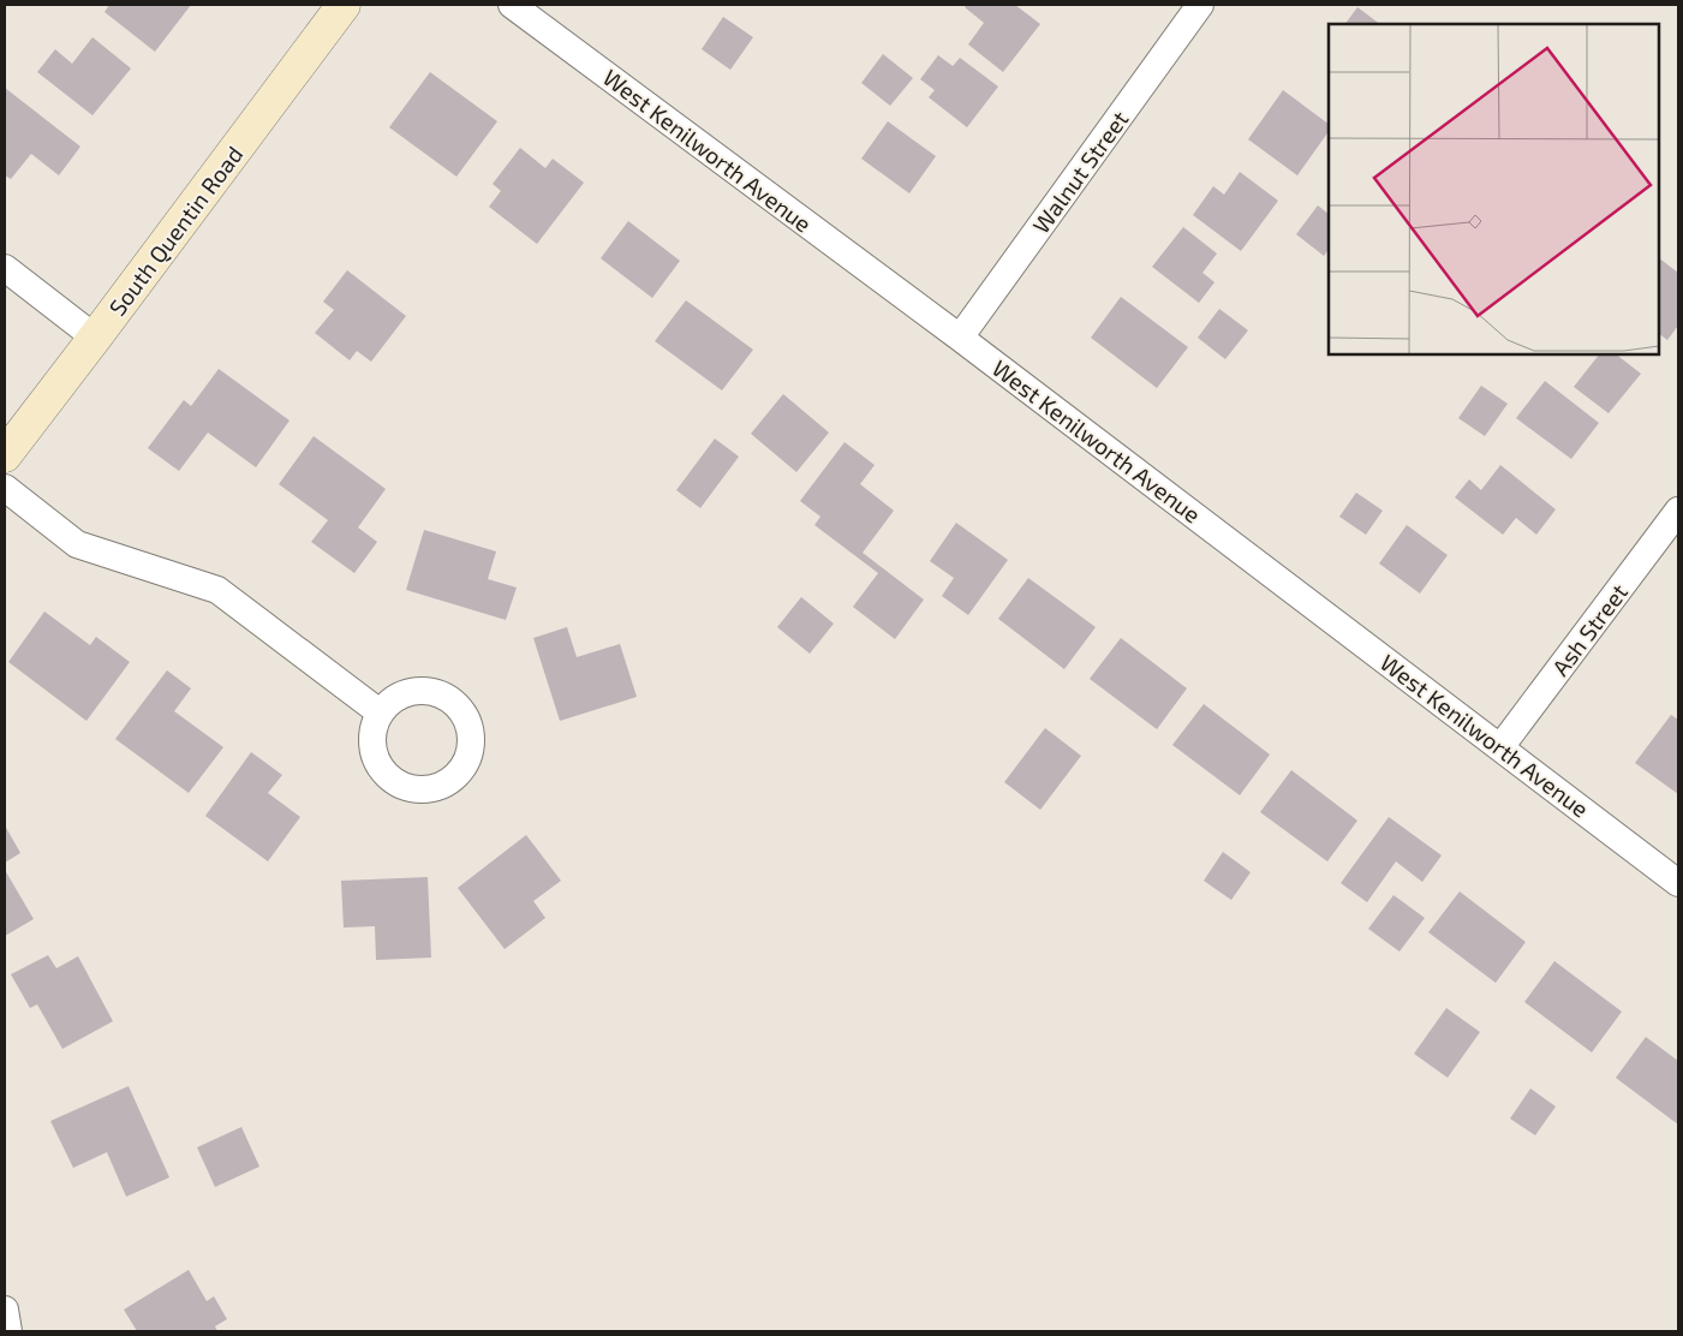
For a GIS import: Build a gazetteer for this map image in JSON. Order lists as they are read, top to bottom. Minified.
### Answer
{"streets":{"main road":["South Quentin Road"],"street":["West Kenilworth Avenue","Walnut Street","Ash Street"]},"crossings":[["West Kenilworth Avenue","Walnut Street"],["West Kenilworth Avenue","Ash Street"]]}
